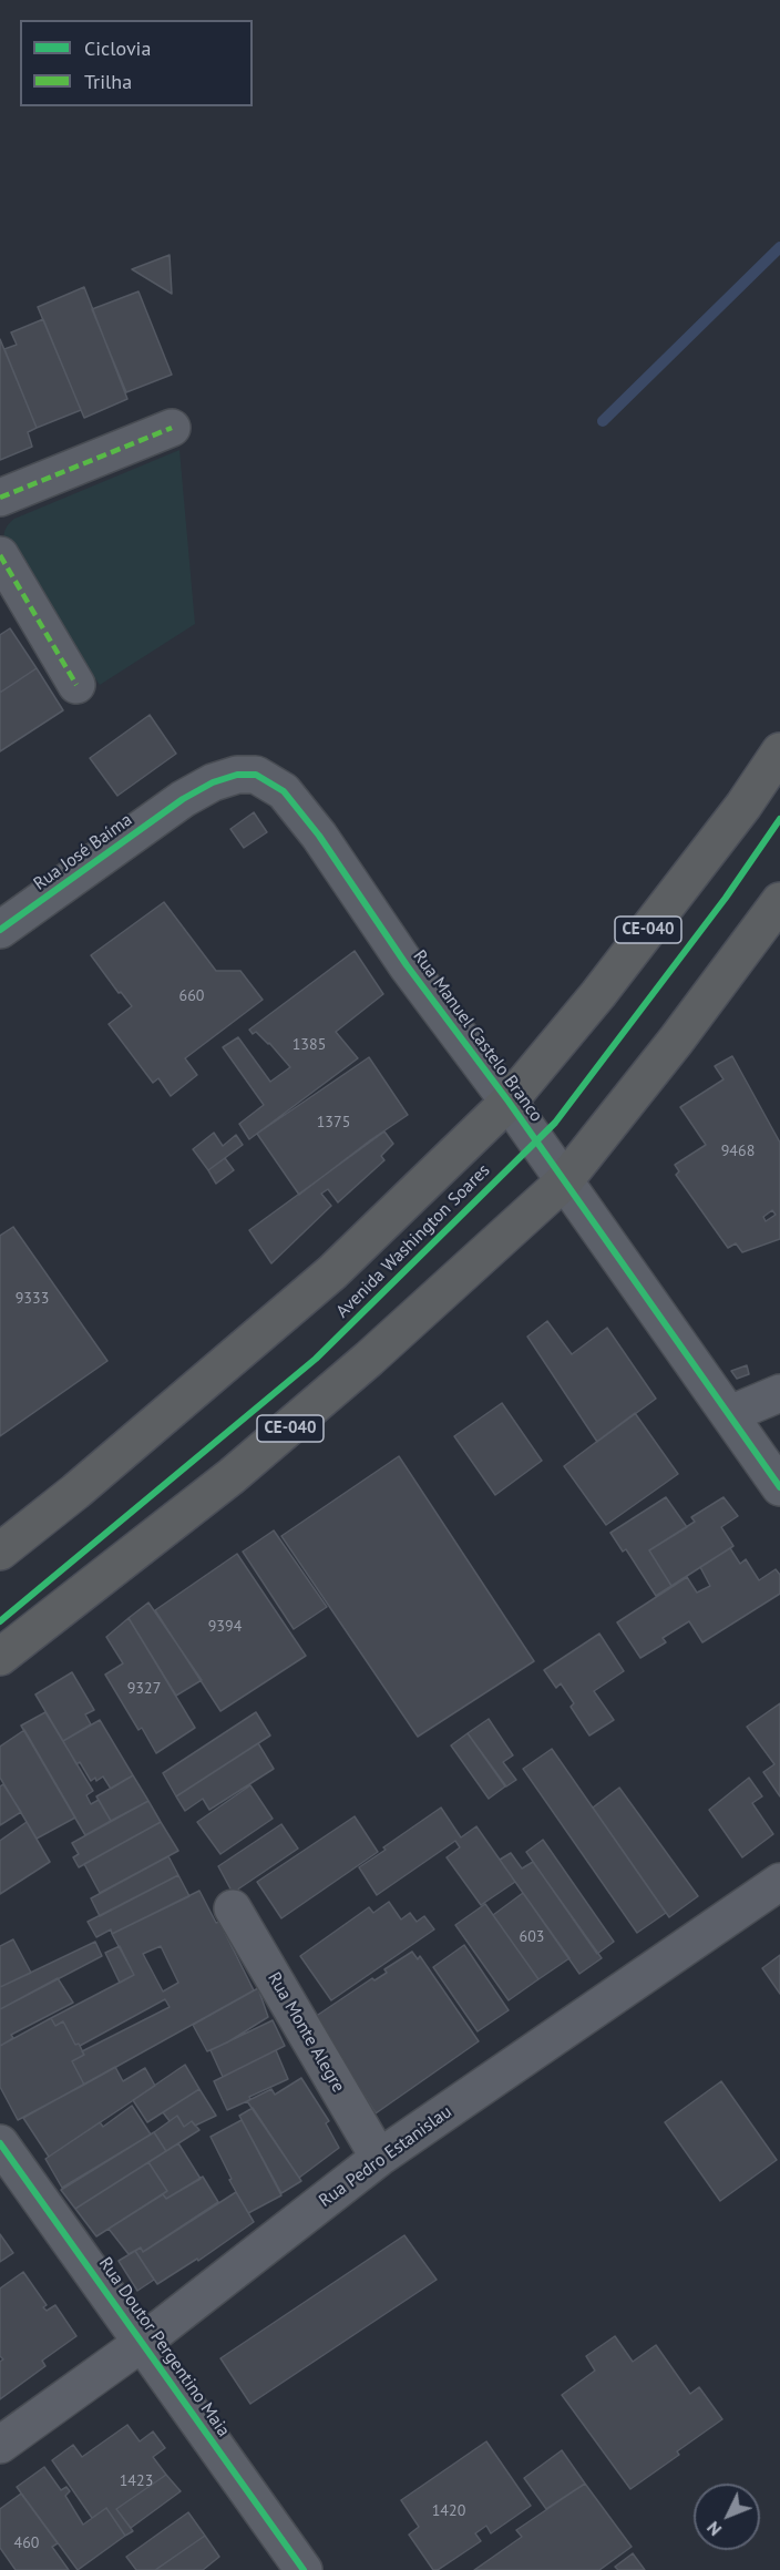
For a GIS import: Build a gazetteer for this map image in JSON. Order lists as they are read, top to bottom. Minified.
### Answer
{"streets":{"highway":["CE-040","Avenida Washington Soares"],"street":["Rua José Baíma","Rua Manuel Castelo Branco","Rua Monte Alegre","Rua Pedro Estanislau","Rua Doutor Pergentino Maia"]},"crossings":[["Rua José Baíma","Rua Manuel Castelo Branco"],["CE-040","Rua Manuel Castelo Branco"],["Rua Manuel Castelo Branco","Avenida Washington Soares"],["Rua Monte Alegre","Rua Pedro Estanislau"],["Rua Pedro Estanislau","Rua Doutor Pergentino Maia"]],"house_numbers":["660","1385","1375","9468","9333","9394","9327","603","1423","1420","460"],"legend":["Ciclovia","Trilha"],"north":"bottom left"}
